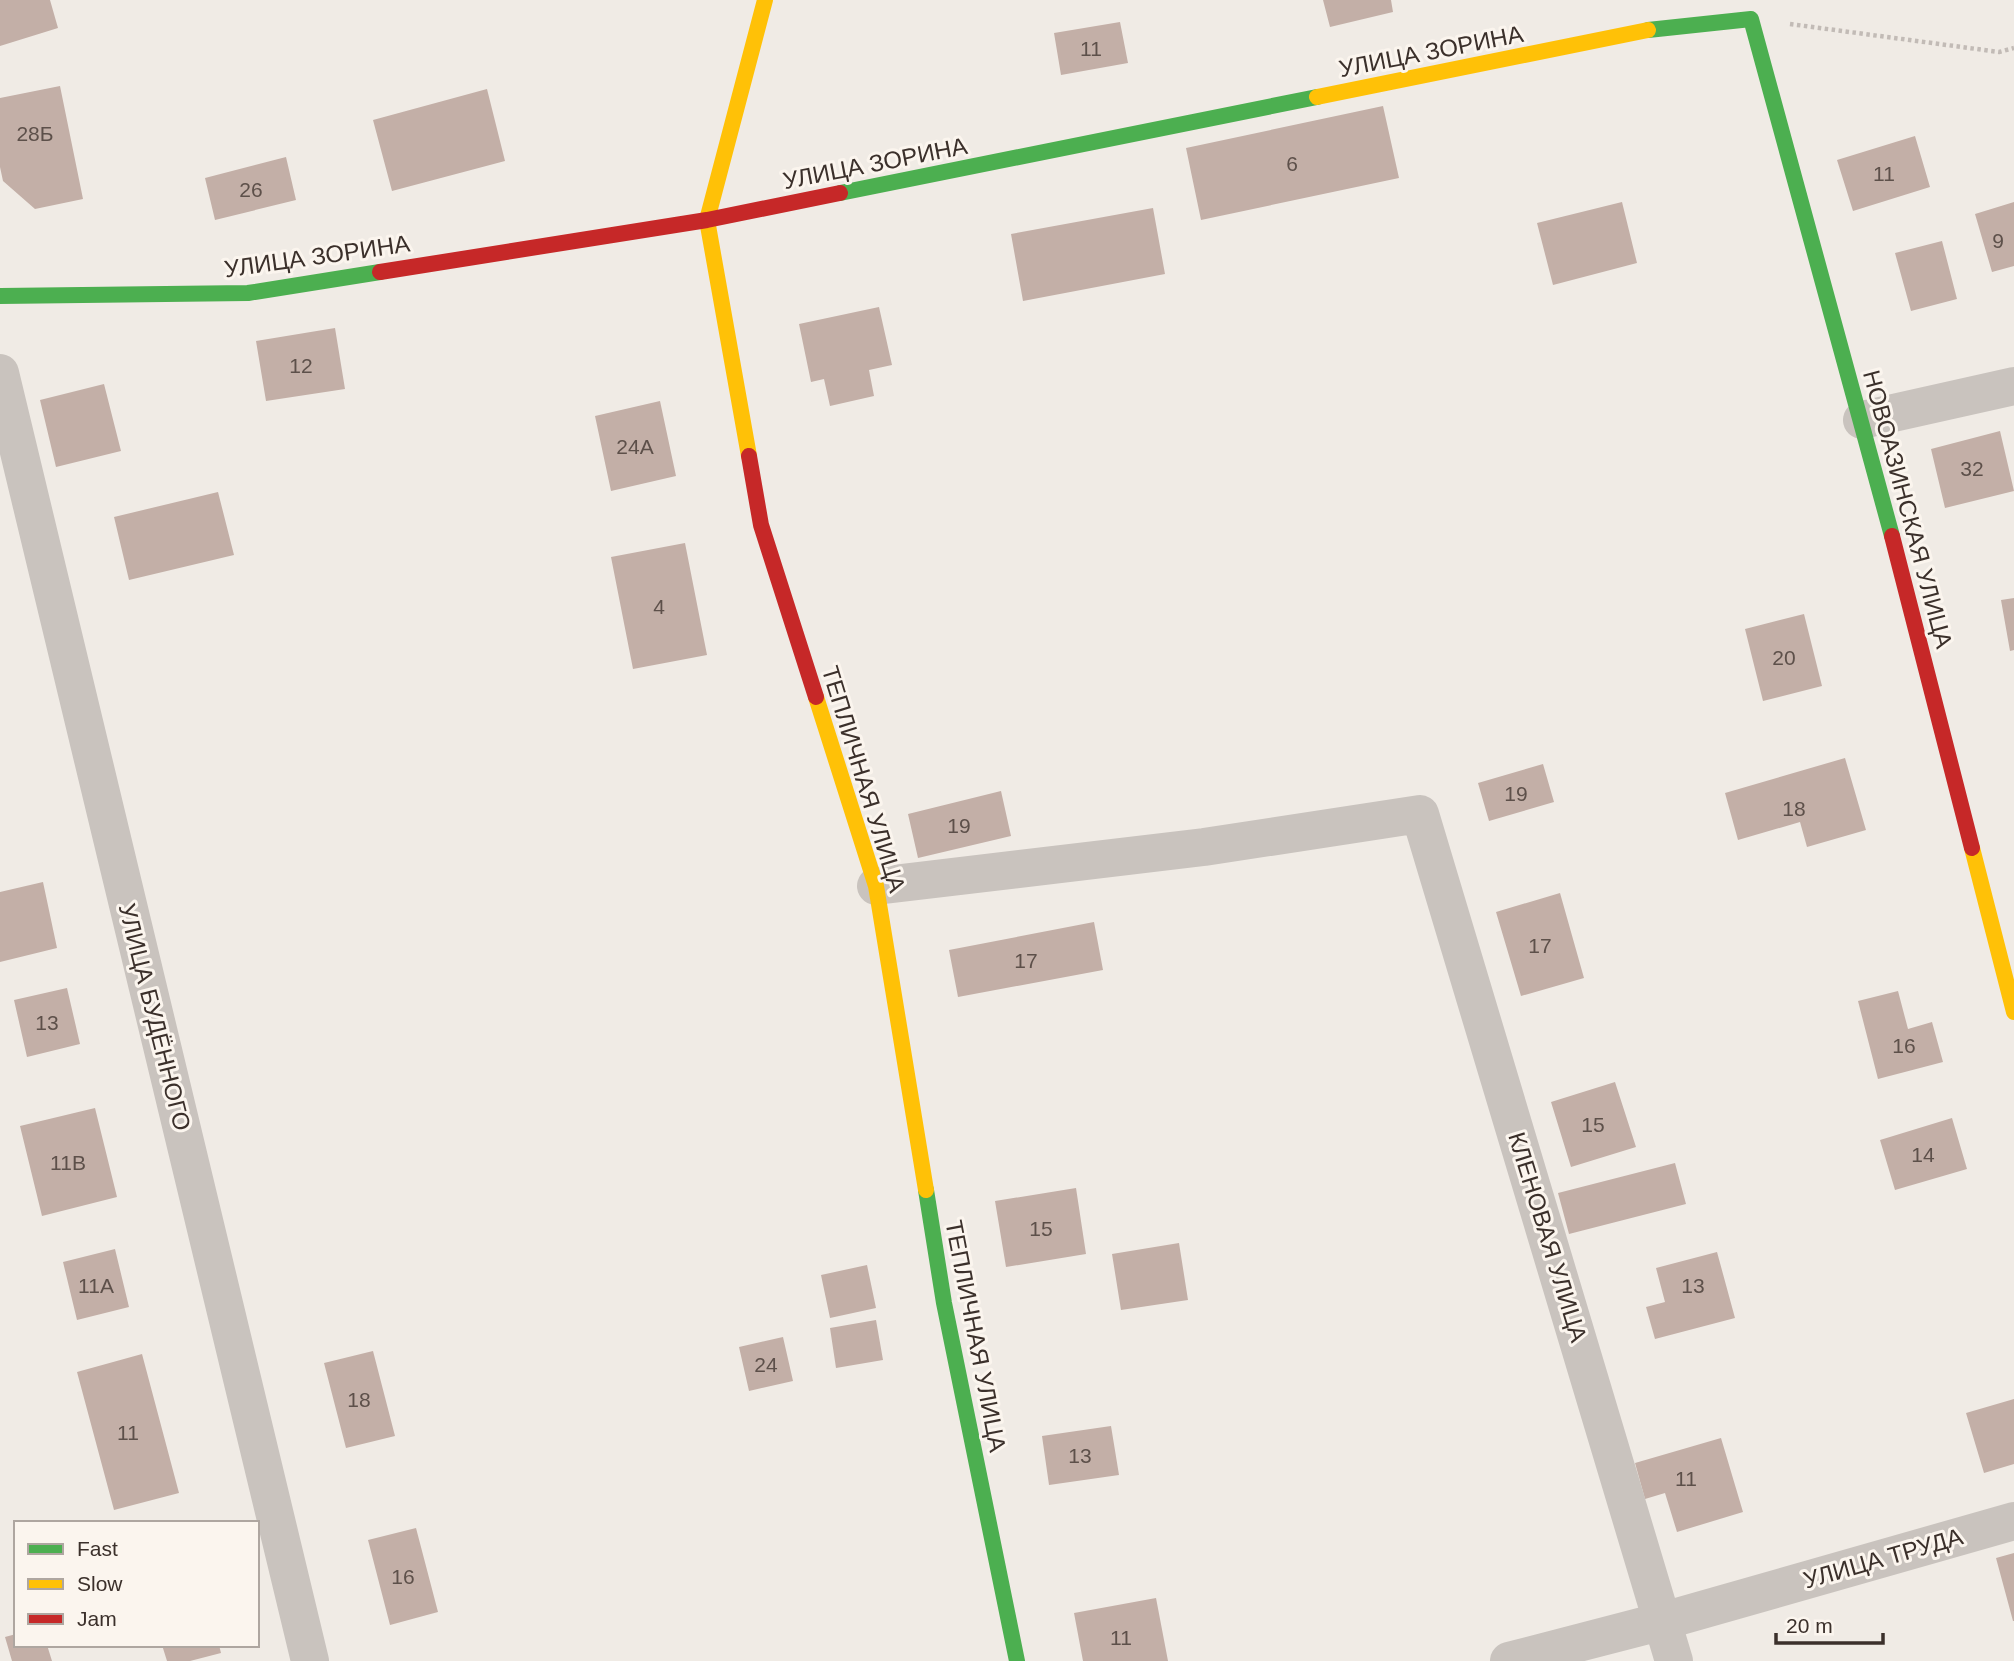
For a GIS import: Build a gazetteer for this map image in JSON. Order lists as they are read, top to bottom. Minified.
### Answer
{"streets":{"street":["УЛИЦА ЗОРИНА","НОВОАЗИНСКАЯ УЛИЦА","ТЕПЛИЧНАЯ УЛИЦА","УЛИЦА БУДЁННОГО","КЛЕНОВАЯ УЛИЦА","УЛИЦА ТРУДА"]},"crossings":[["УЛИЦА ЗОРИНА","НОВОАЗИНСКАЯ УЛИЦА"],["УЛИЦА ЗОРИНА","ТЕПЛИЧНАЯ УЛИЦА"],["ТЕПЛИЧНАЯ УЛИЦА","КЛЕНОВАЯ УЛИЦА"],["КЛЕНОВАЯ УЛИЦА","УЛИЦА ТРУДА"]],"house_numbers":["11","28Б","6","11","26","9","12","24А","32","4","20","19","18","19","17","17","13","16","15","14","11В","15","11А","13","24","18","11","13","11","16","11"],"legend":["Fast","Slow","Jam"],"scale_bar":"20 m"}
